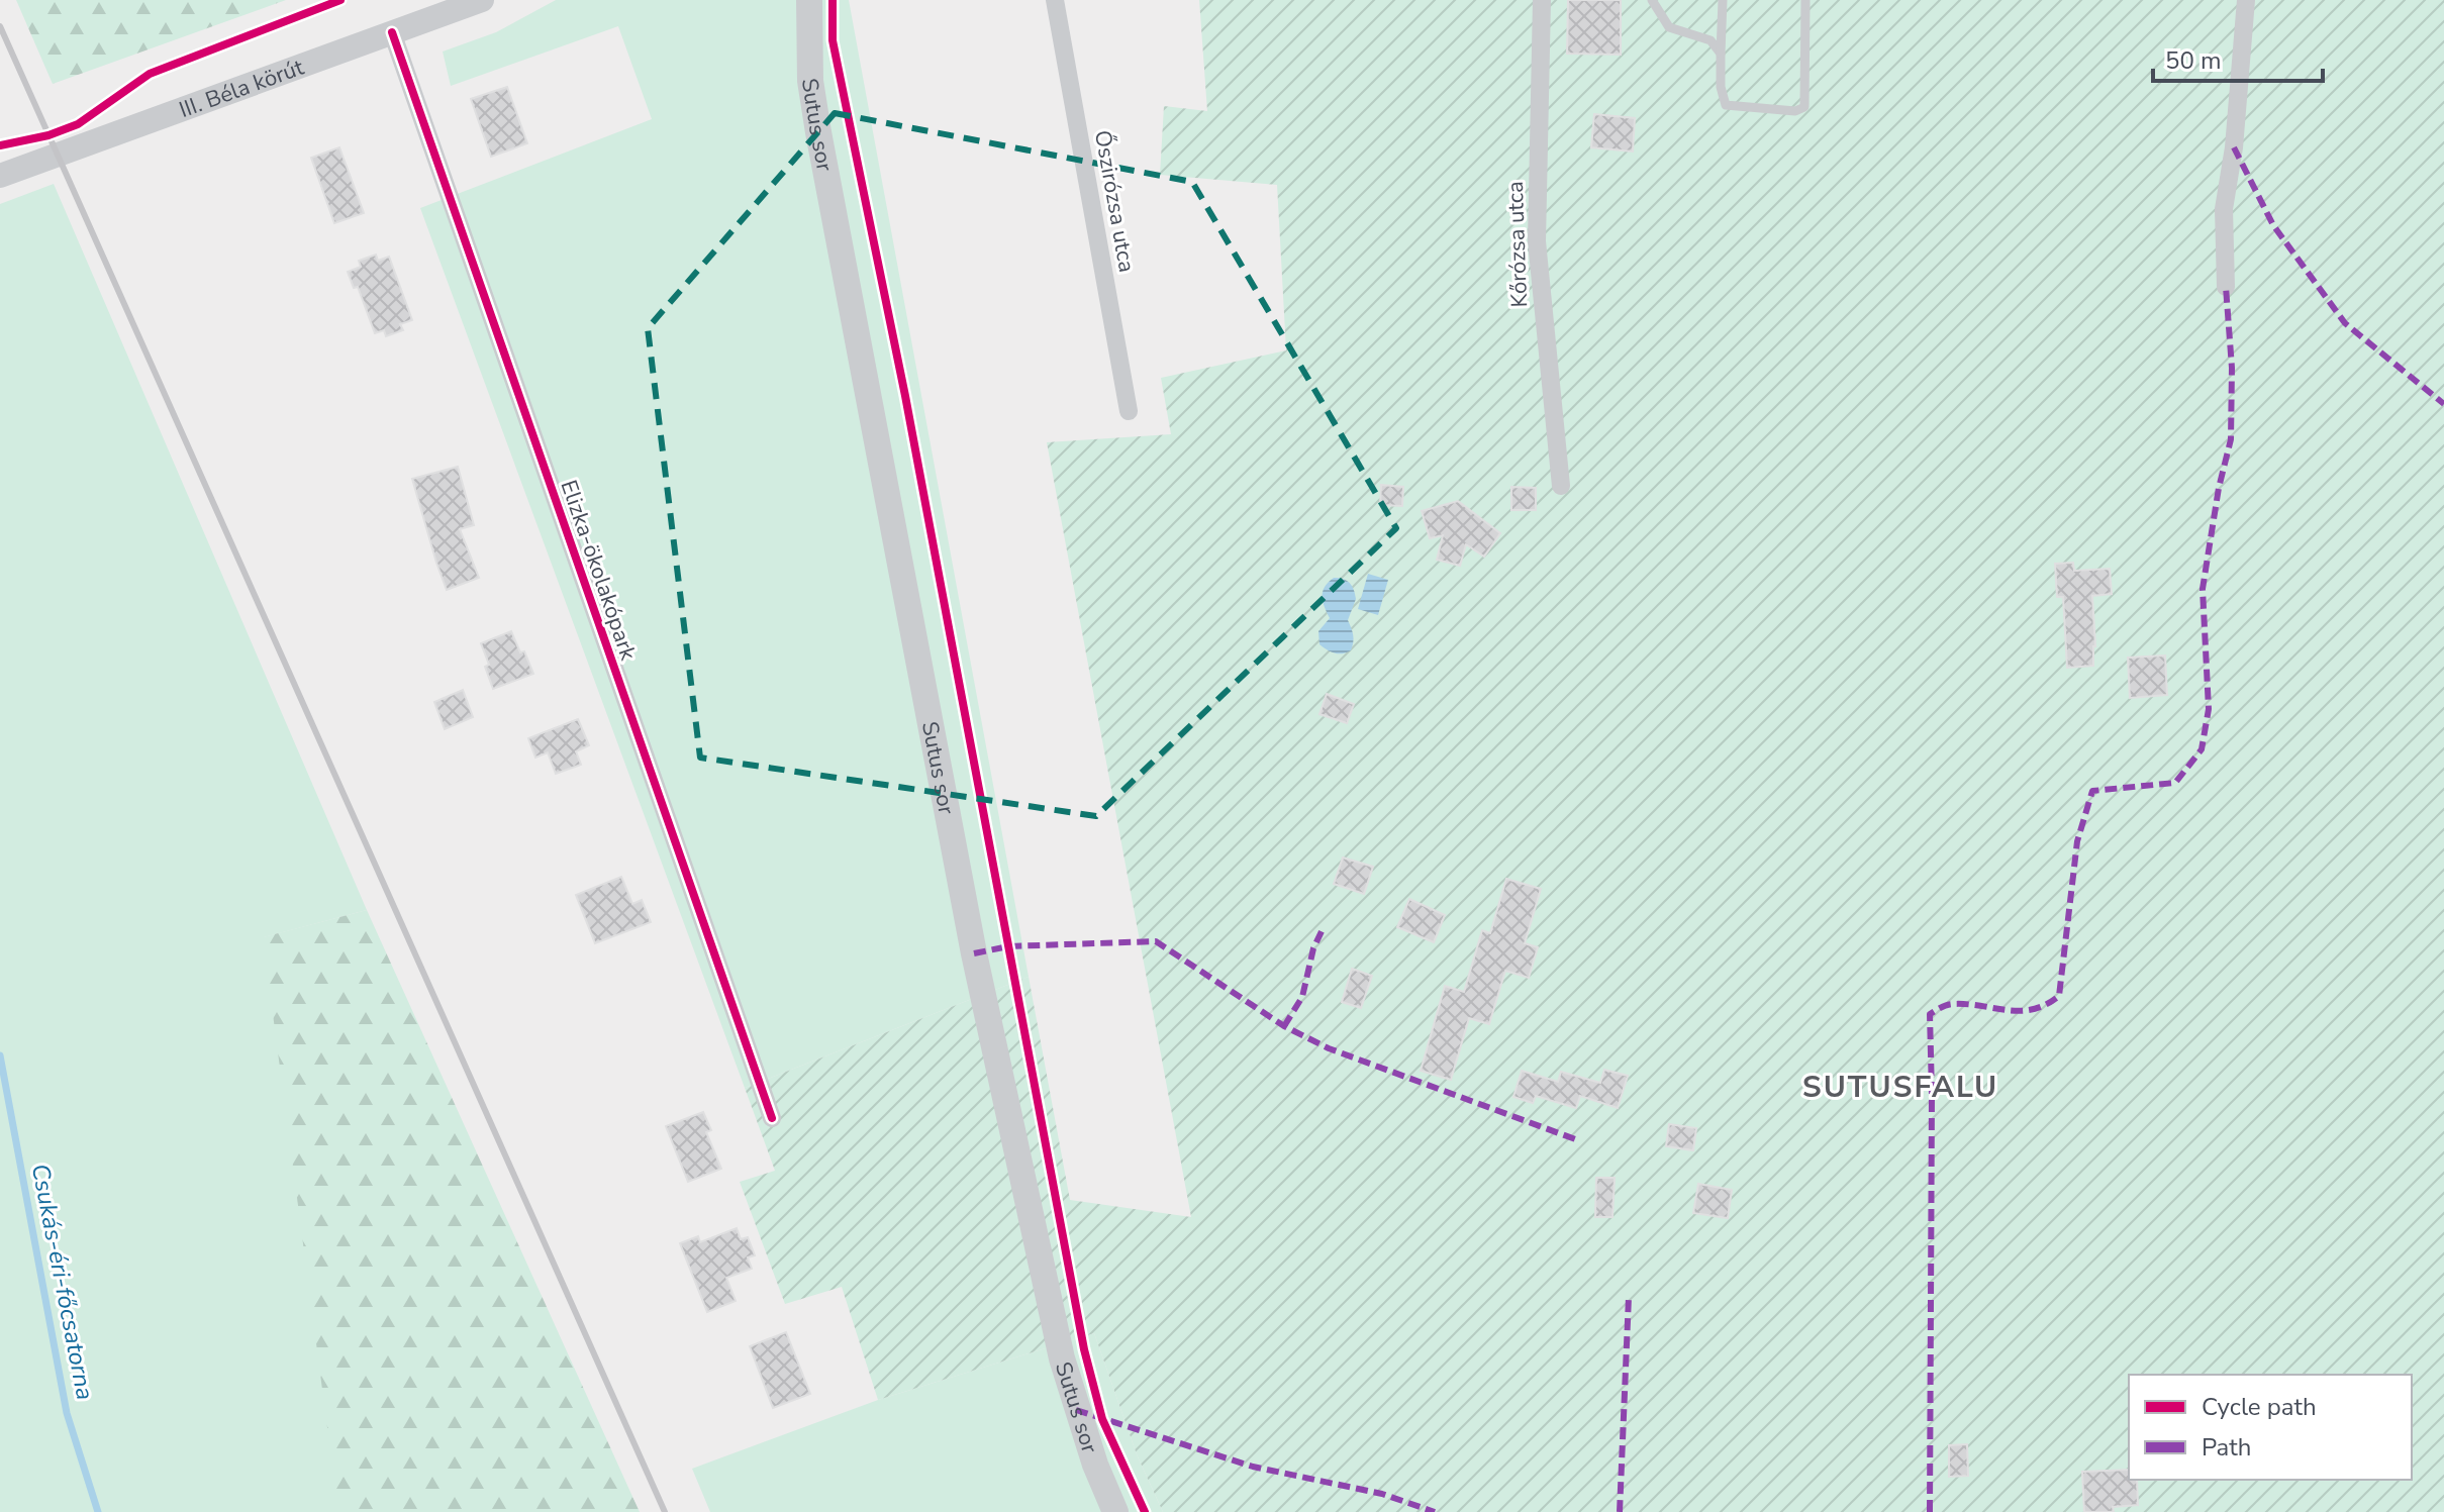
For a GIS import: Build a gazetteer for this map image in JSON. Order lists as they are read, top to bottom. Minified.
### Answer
{"streets":{"main road":["Sutus sor"],"street":["III. Béla körút","Őszirózsa utca","Kőrózsa utca","Elizka-ökolakópark"]},"crossings":[["III. Béla körút","Elizka-ökolakópark"]],"districts":["SUTUSFALU"],"water":["Csukás-éri-főcsatorna"],"legend":["Cycle path","Path"],"scale_bar":"50 m"}
